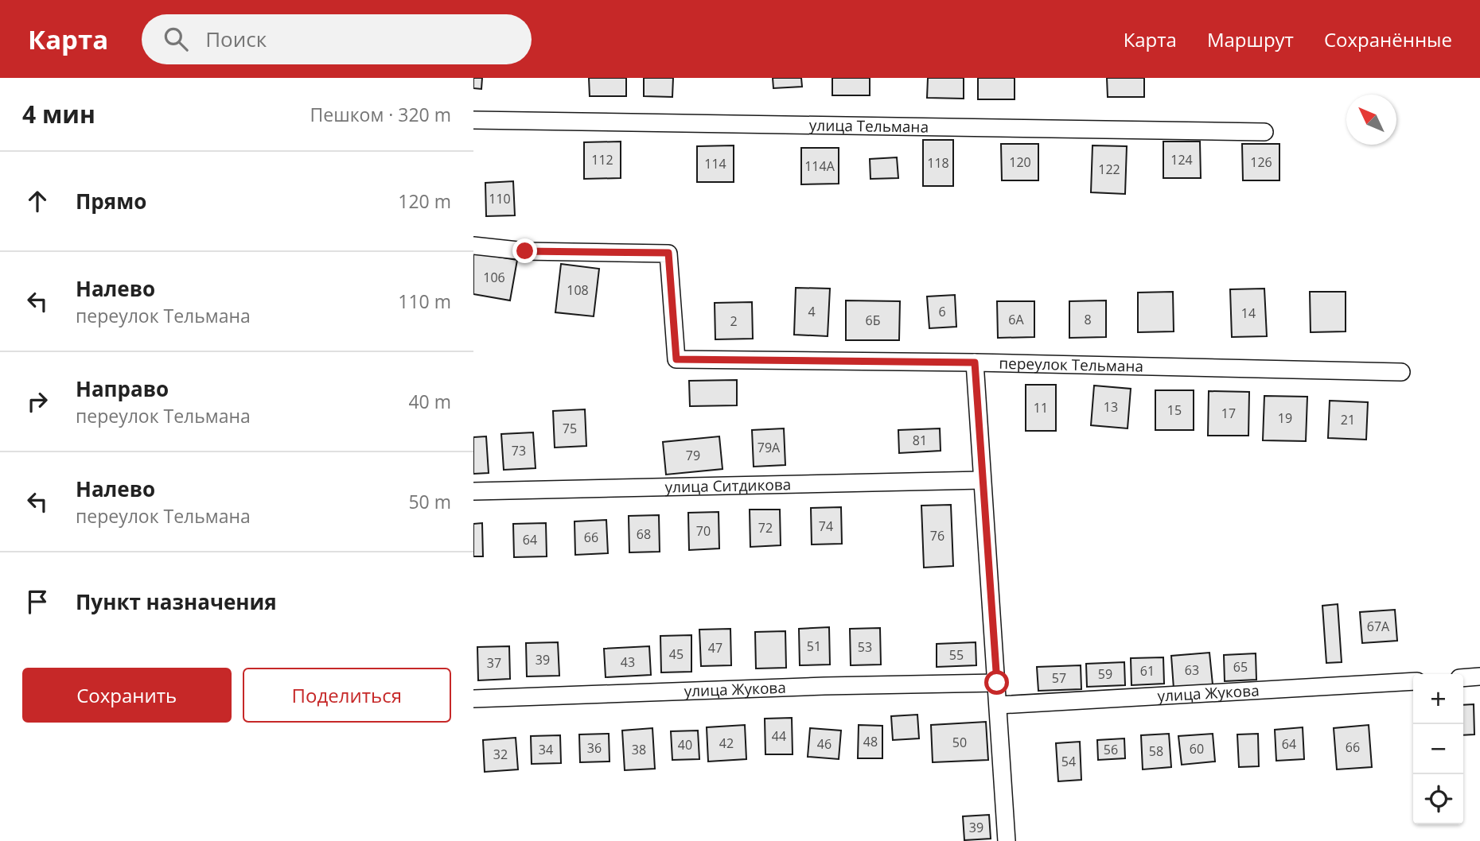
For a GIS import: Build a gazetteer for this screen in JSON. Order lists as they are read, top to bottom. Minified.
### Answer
{"streets":{"street":["улица Тельмана","переулок Тельмана","улица Ситдикова","улица Жукова"]},"house_numbers":["112","124","120","126","118","114","114А","122","110","106","108","4","6","14","6А","8","6Б","2","13","11","15","17","19","21","75","81","79А","73","79","74","72","70","68","76","66","64","67А","51","53","47","45","55","39","43","37","65","63","61","59","57","44","48","50","42","46","64","40","66","36","60","34","38","56","58","32","54","39"],"north":"top left","page":{"header":"Карта","search":"Поиск","nav":["Карта","Маршрут","Сохранённые"],"heading":["4 мин","Пешком · 320 m"],"list":[["Прямо","120 m"],["Налево","переулок Тельмана","110 m"],["Направо","переулок Тельмана","40 m"],["Налево","переулок Тельмана","50 m"],"Пункт назначения"],"buttons":["Сохранить","Поделиться"],"map_buttons":["+","−"]}}
